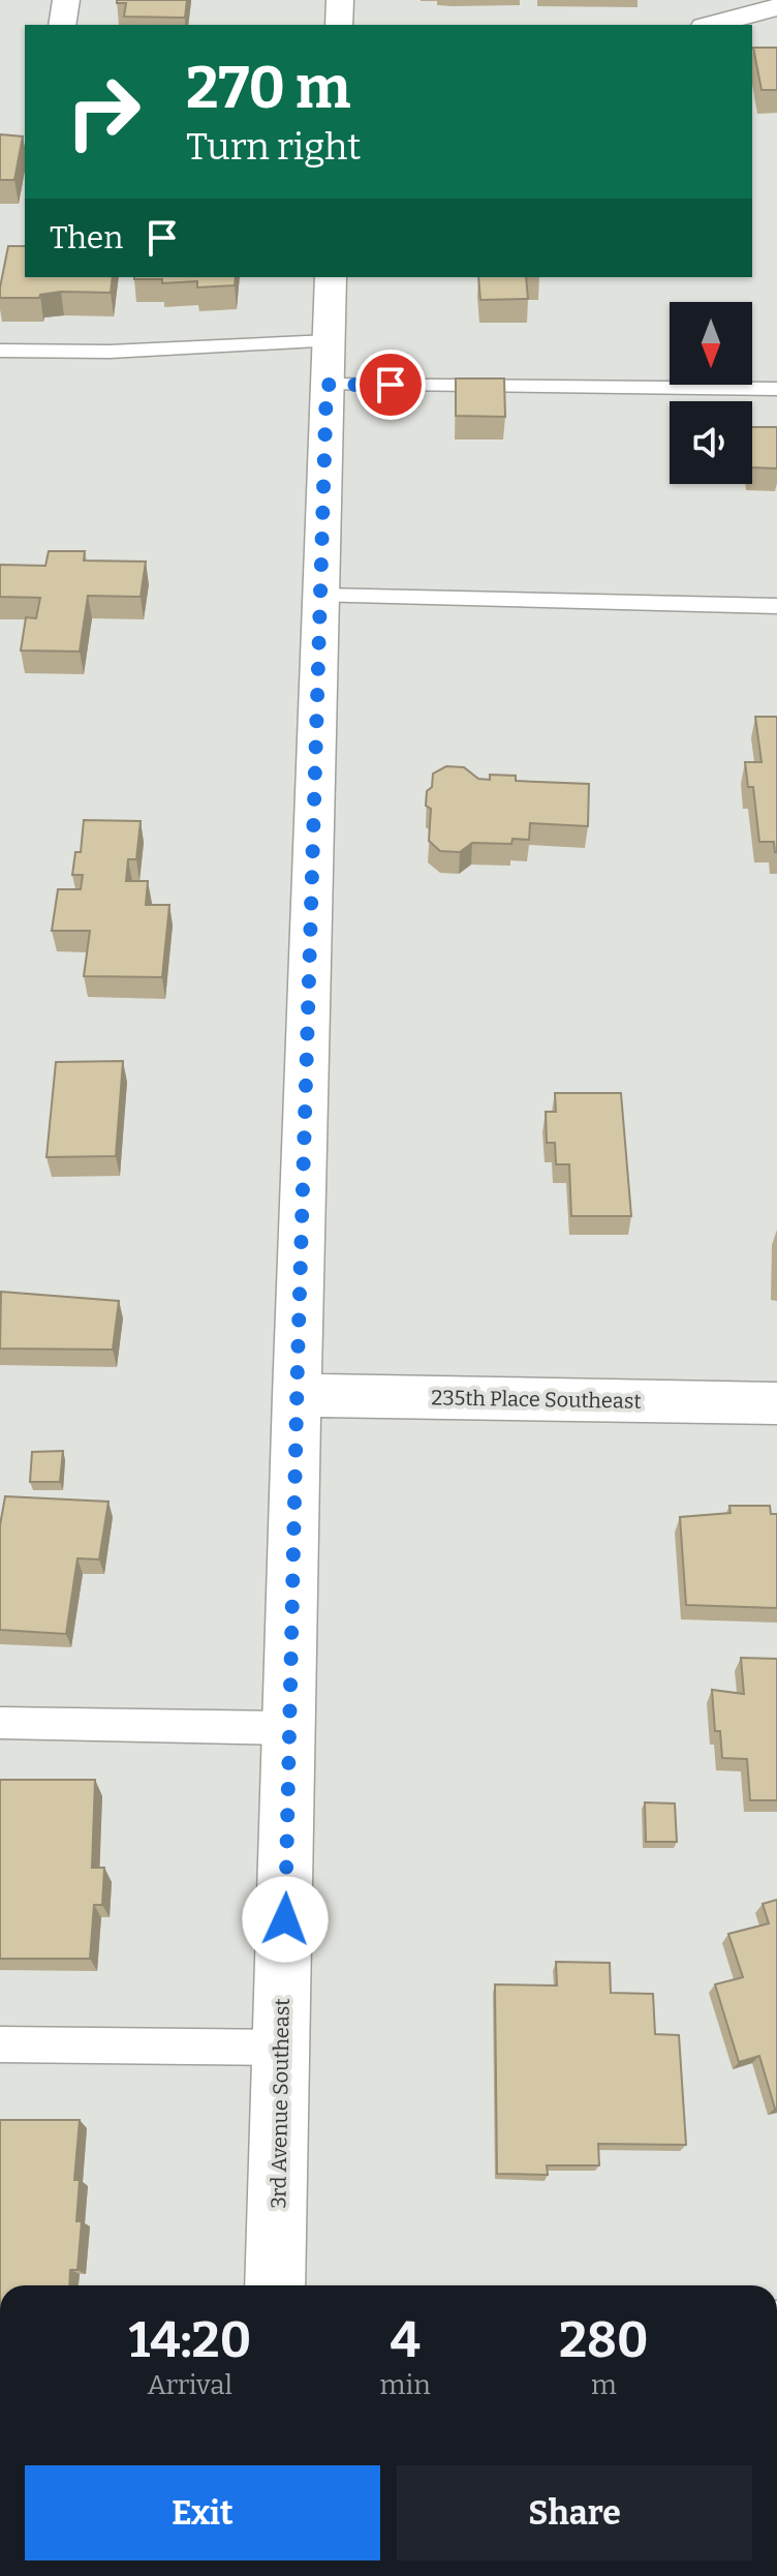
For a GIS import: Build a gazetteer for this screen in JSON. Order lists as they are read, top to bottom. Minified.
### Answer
{"streets":{"street":["235th Place Southeast","3rd Avenue Southeast"]},"crossings":[["235th Place Southeast","3rd Avenue Southeast"]],"north":"bottom","page":{"turn":["270 m","Turn right"],"then":"Then","eta":["14:20","Arrival","4","min","280","m"],"buttons":["Exit","Share"]}}
